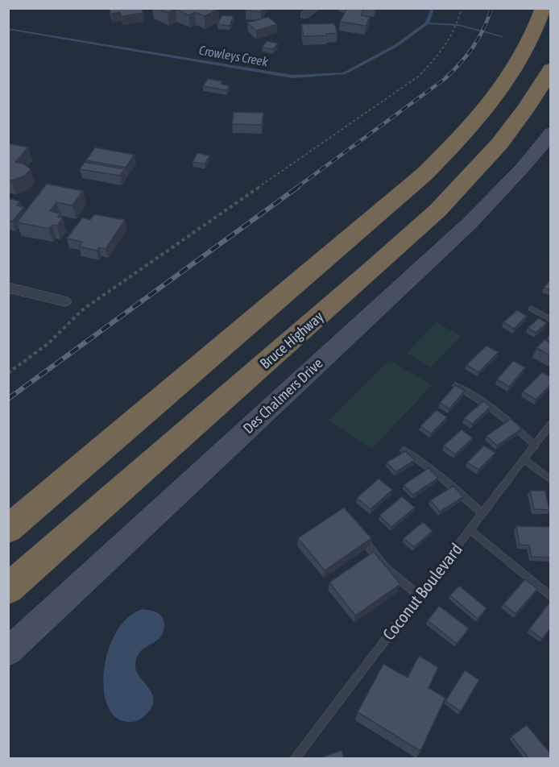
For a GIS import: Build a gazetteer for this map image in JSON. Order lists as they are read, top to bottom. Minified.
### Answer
{"streets":{"highway":["Bruce Highway"],"main road":["Des Chalmers Drive"],"lane":["Coconut Boulevard"]},"water":["Crowleys Creek"]}
